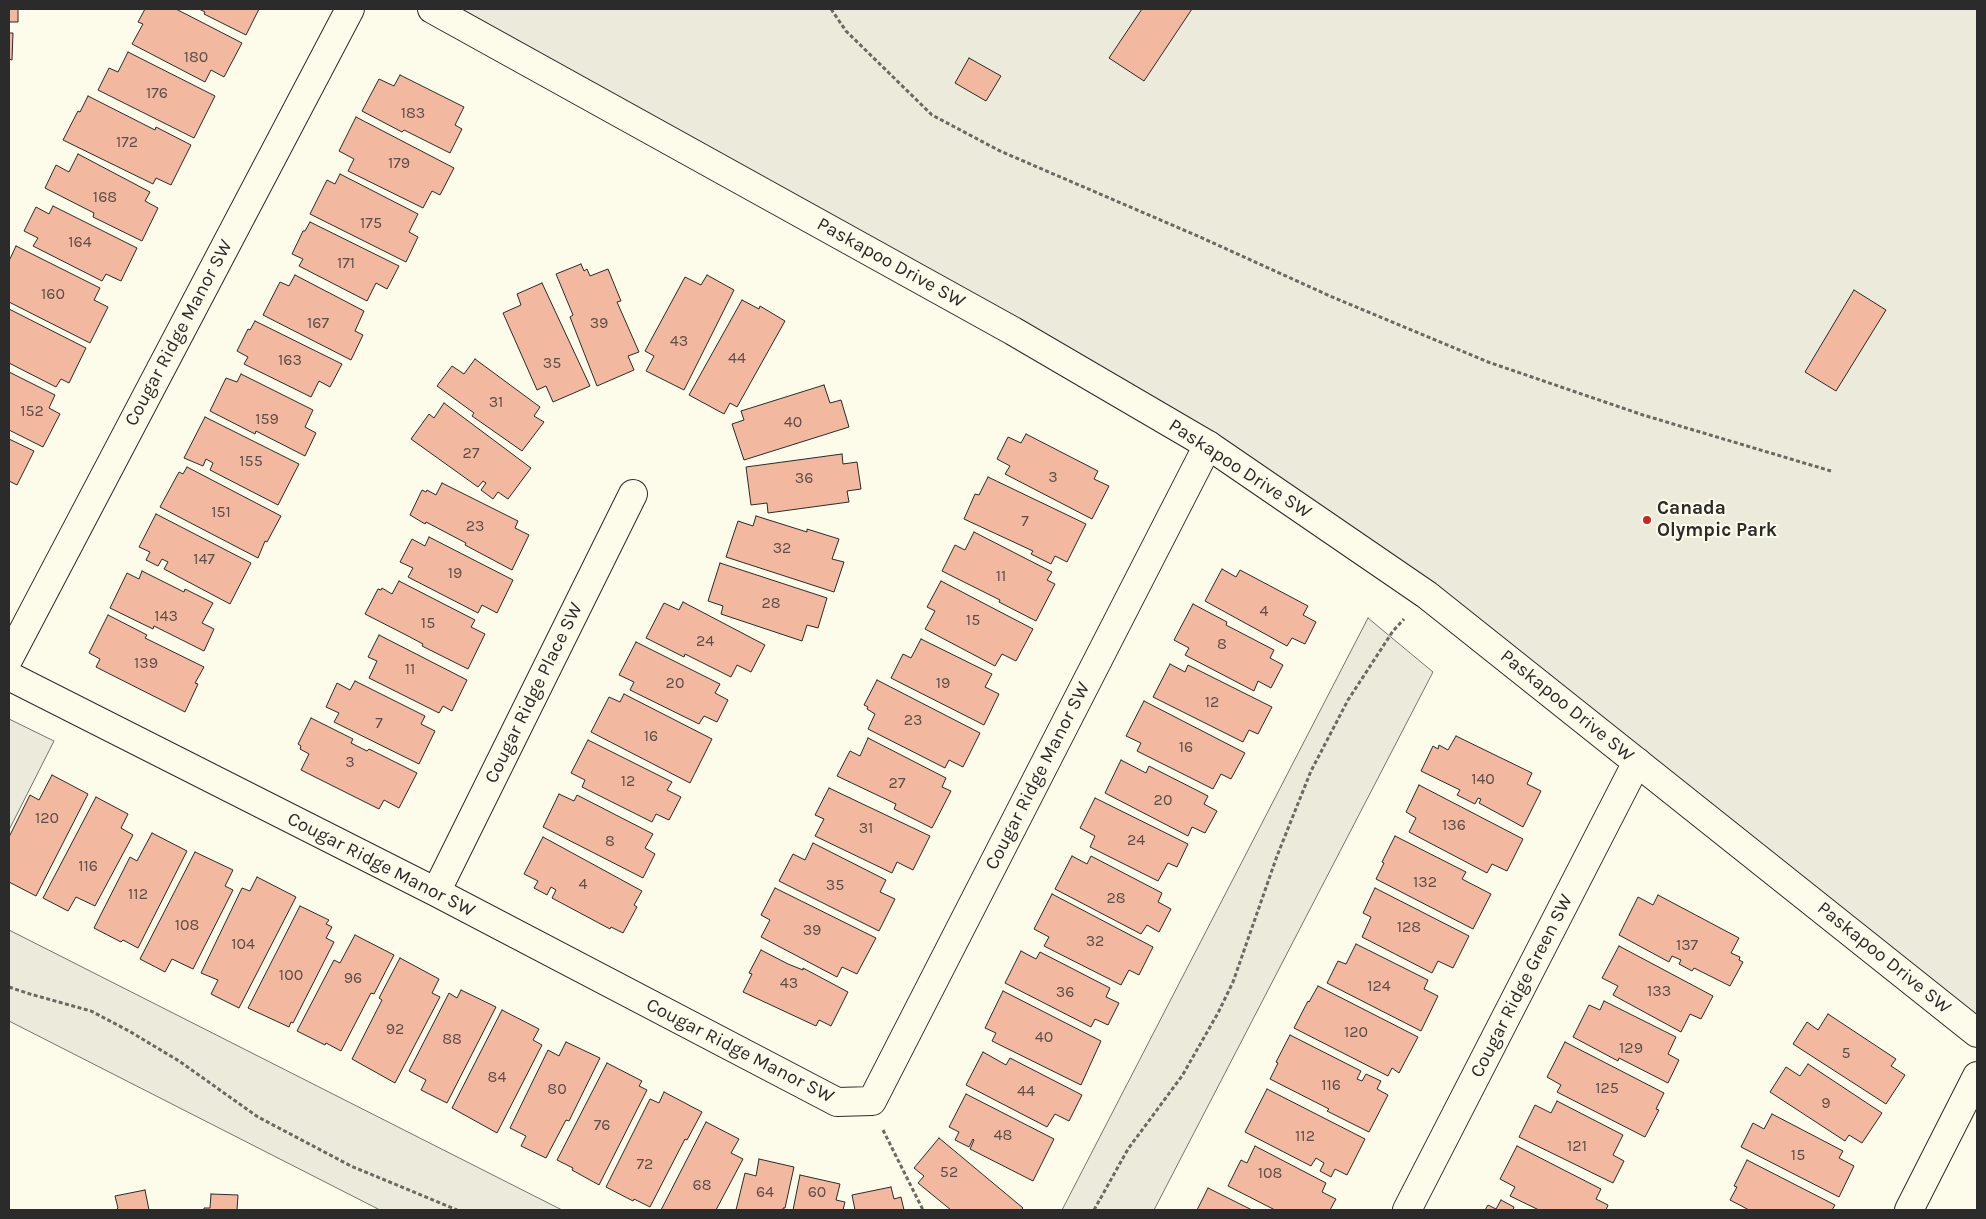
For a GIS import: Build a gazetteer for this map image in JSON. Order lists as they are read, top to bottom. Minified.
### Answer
{"streets":{"street":["Paskapoo Drive SW","Cougar Ridge Manor SW","Cougar Ridge Place SW","Cougar Ridge Green SW"]},"crossings":[["Paskapoo Drive SW","Cougar Ridge Manor SW"],["Paskapoo Drive SW","Cougar Ridge Green SW"],["Cougar Ridge Manor SW","Cougar Ridge Place SW"]],"places":["Canada Olympic Park"],"house_numbers":["180","176","183","172","179","168","175","164","171","160","167","39","43","44","163","35","31","152","159","40","27","155","3","36","151","7","23","32","147","19","11","28","4","143","15","15","24","8","139","11","20","19","12","23","7","16","16","3","140","12","27","20","120","136","31","24","8","116","132","4","35","112","28","108","128","39","32","104","137","100","96","43","124","133","36","92","120","40","88","129","5","84","116","125","80","44","9","76","48","112","121","15","72","52","108","68","64","60"]}
